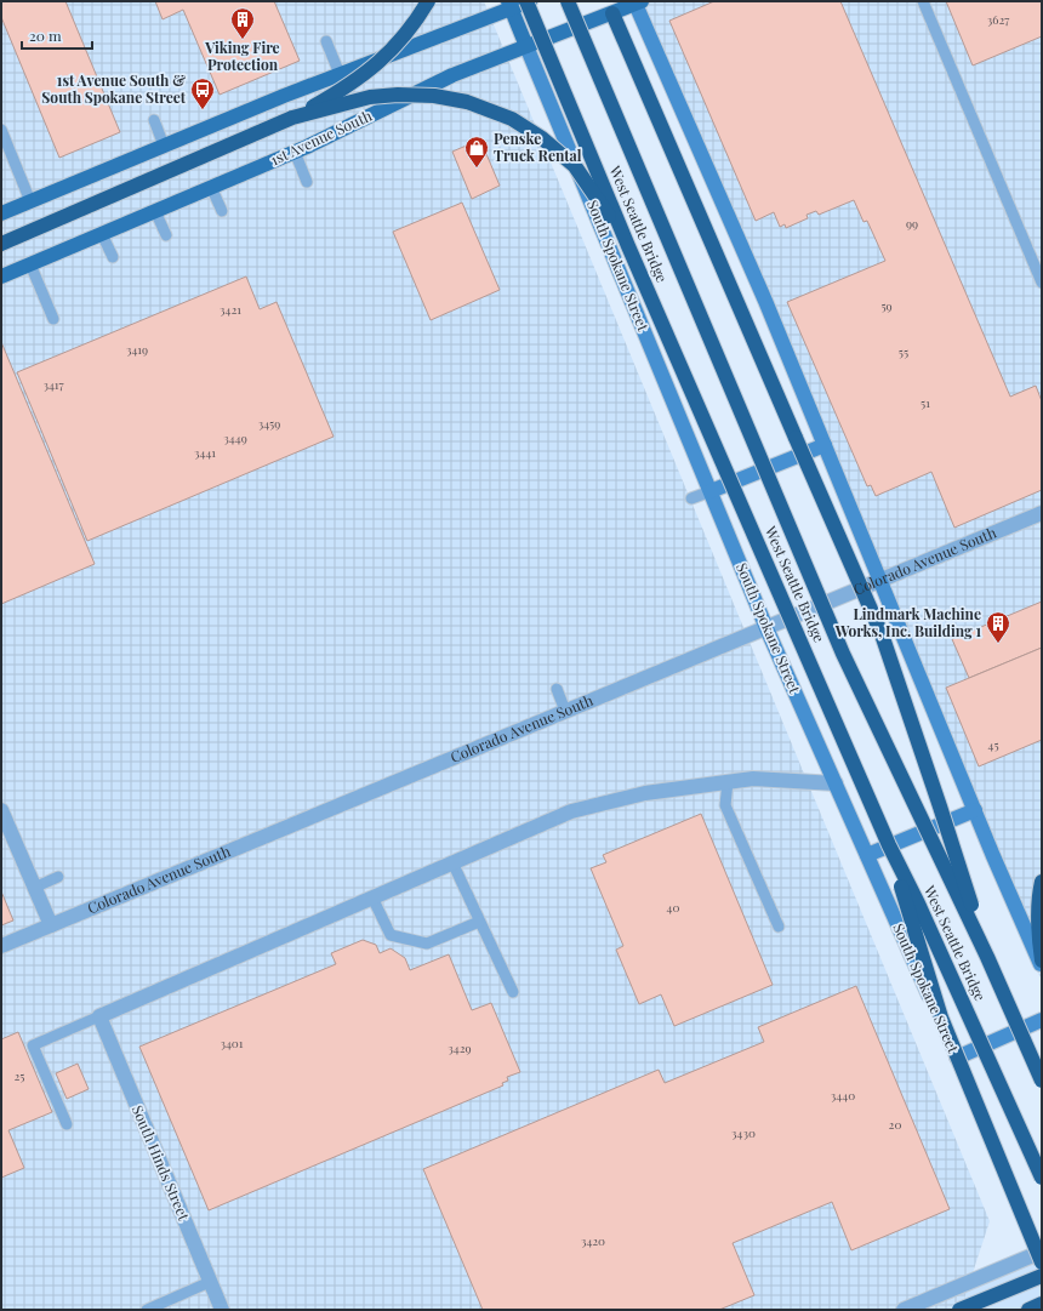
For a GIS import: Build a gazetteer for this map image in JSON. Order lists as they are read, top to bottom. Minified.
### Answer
{"streets":{"highway":["West Seattle Bridge"],"main road":["1st Avenue South","South Spokane Street"],"street":["Colorado Avenue South","South Hinds Street"]},"crossings":[["1st Avenue South","South Spokane Street"],["South Spokane Street","Colorado Avenue South"]],"places":{"building":["Viking Fire Protection","Lindmark Machine Works, Inc. Building 1"],"bus stop":["1st Avenue South & South Spokane Street"],"shop":["Penske Truck Rental"]},"house_numbers":["3627","99","59","3421","3419","55","3417","51","3459","3449","3441","45","40","3401","3429","25","3440","20","3430","3420"],"scale_bar":"20 m"}
